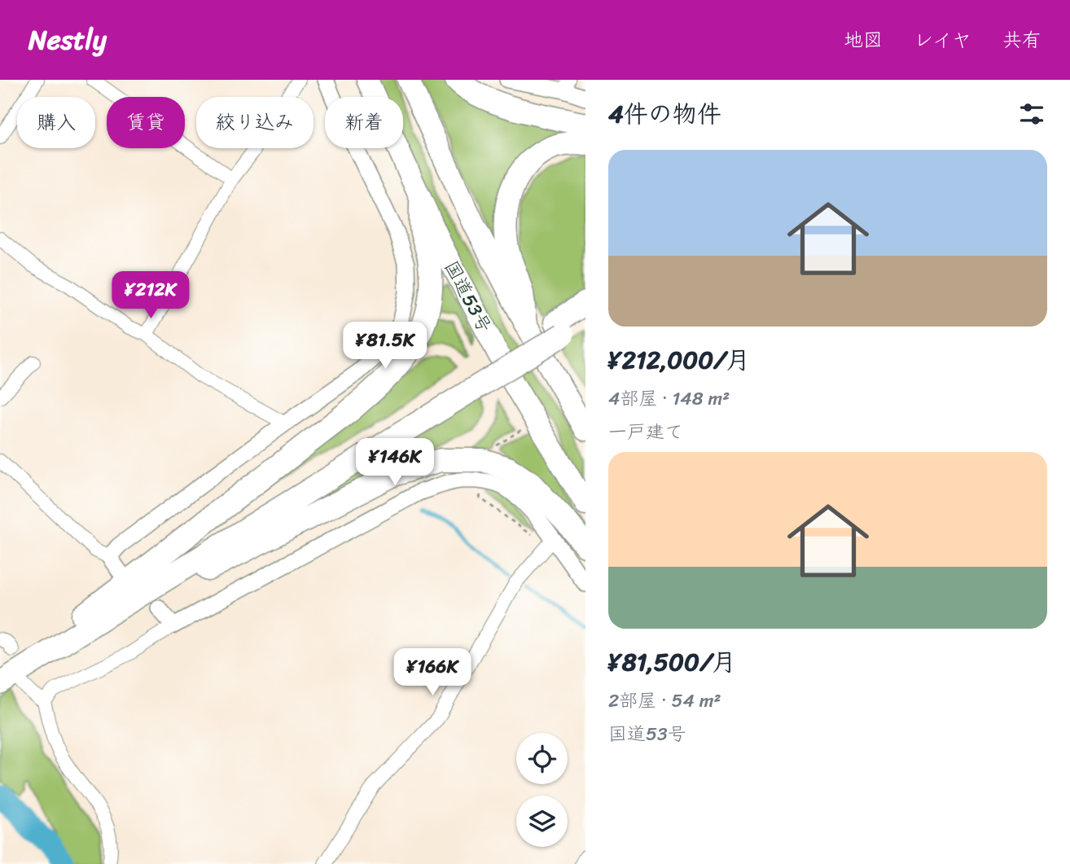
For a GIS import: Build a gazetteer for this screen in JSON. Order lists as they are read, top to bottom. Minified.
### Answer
{"streets":{"highway":["国道53号"]},"page":{"header":"Nestly","nav":["地図","レイヤ","共有"],"heading":"4件の物件","chip":["購入","賃貸","絞り込み","新着"],"list":[{"name":"¥212,000/月","note":"4部屋 · 148 m² · 一戸建て"},{"name":"¥81,500/月","note":"2部屋 · 54 m² · 国道53号"}],"price":["¥212K","¥81.5K","¥146K","¥166K"]}}
